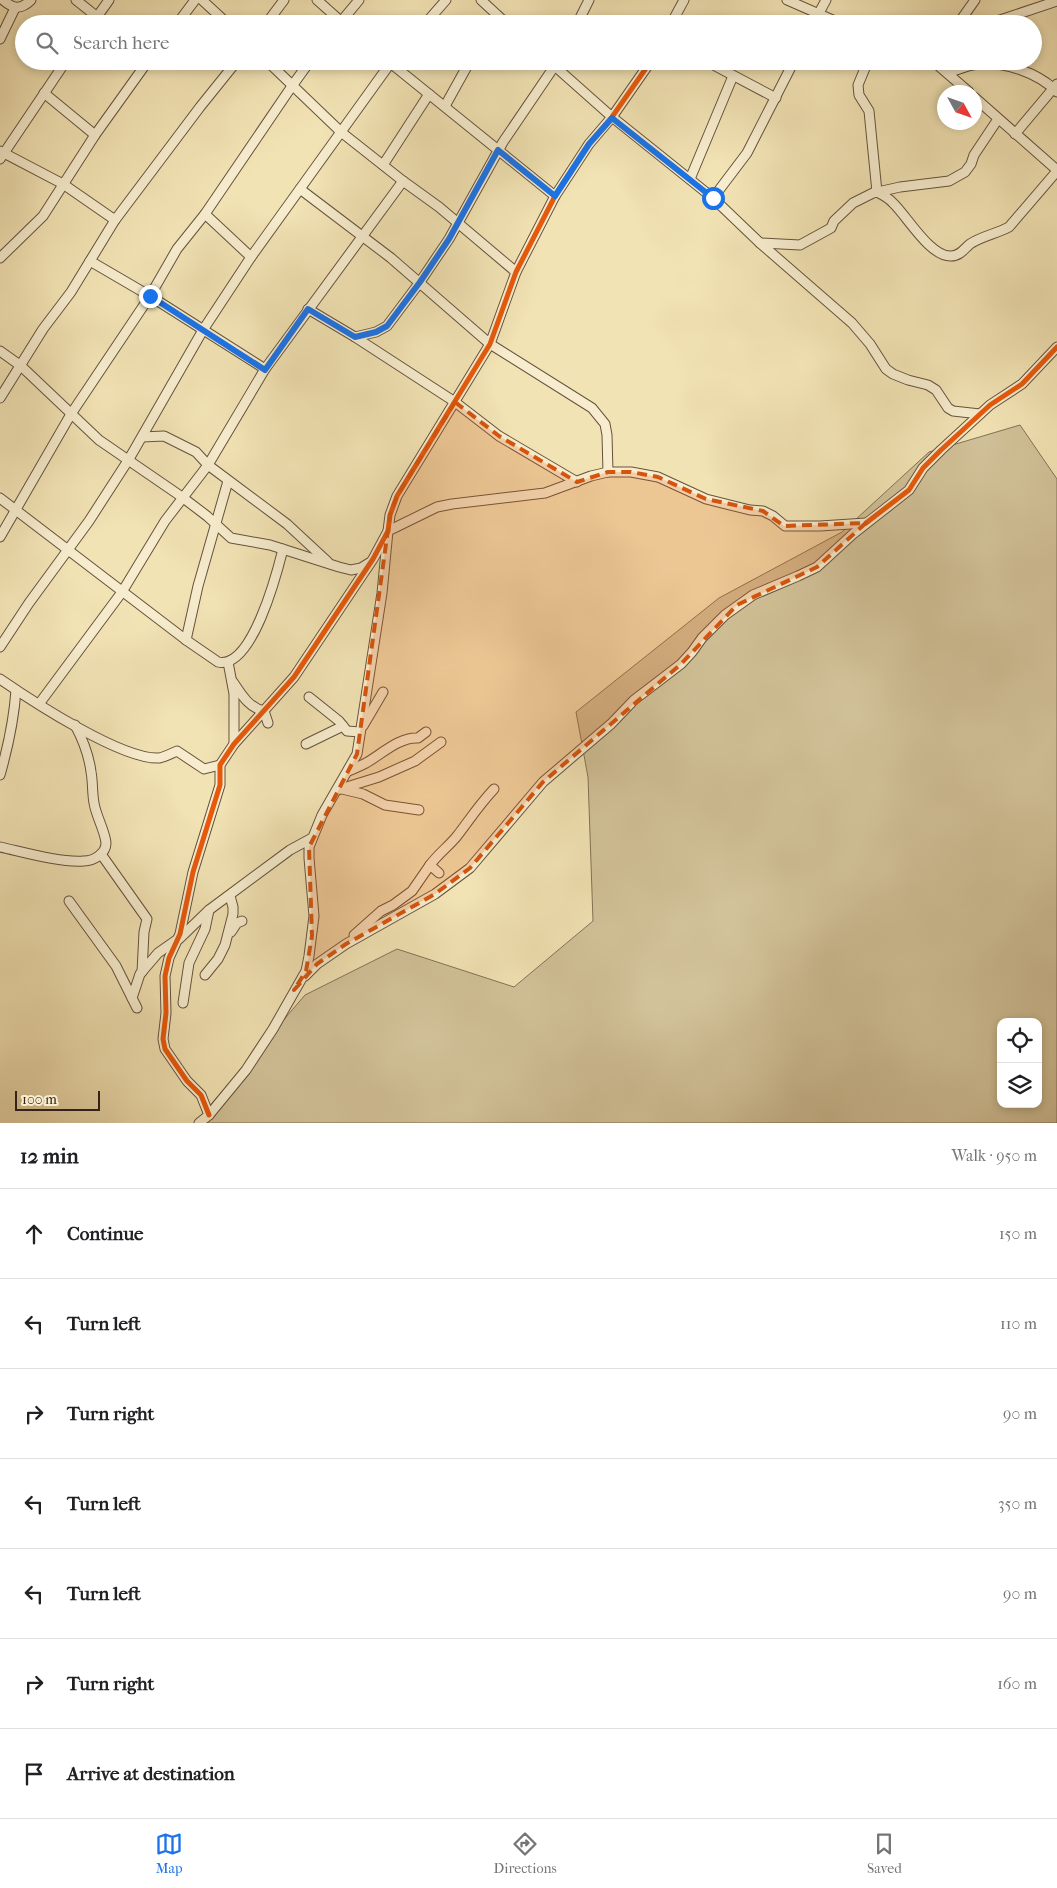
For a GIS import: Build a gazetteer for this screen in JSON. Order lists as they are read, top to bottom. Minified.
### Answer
{"scale_bar":"100 m","north":"bottom right","page":{"search":"Search here","scale":"100 m","heading":["12 min","Walk · 950 m"],"list":[["Continue","150 m"],["Turn left","110 m"],["Turn right","90 m"],["Turn left","350 m"],["Turn left","90 m"],["Turn right","160 m"],"Arrive at destination"],"nav":["Map","Directions","Saved"]}}
